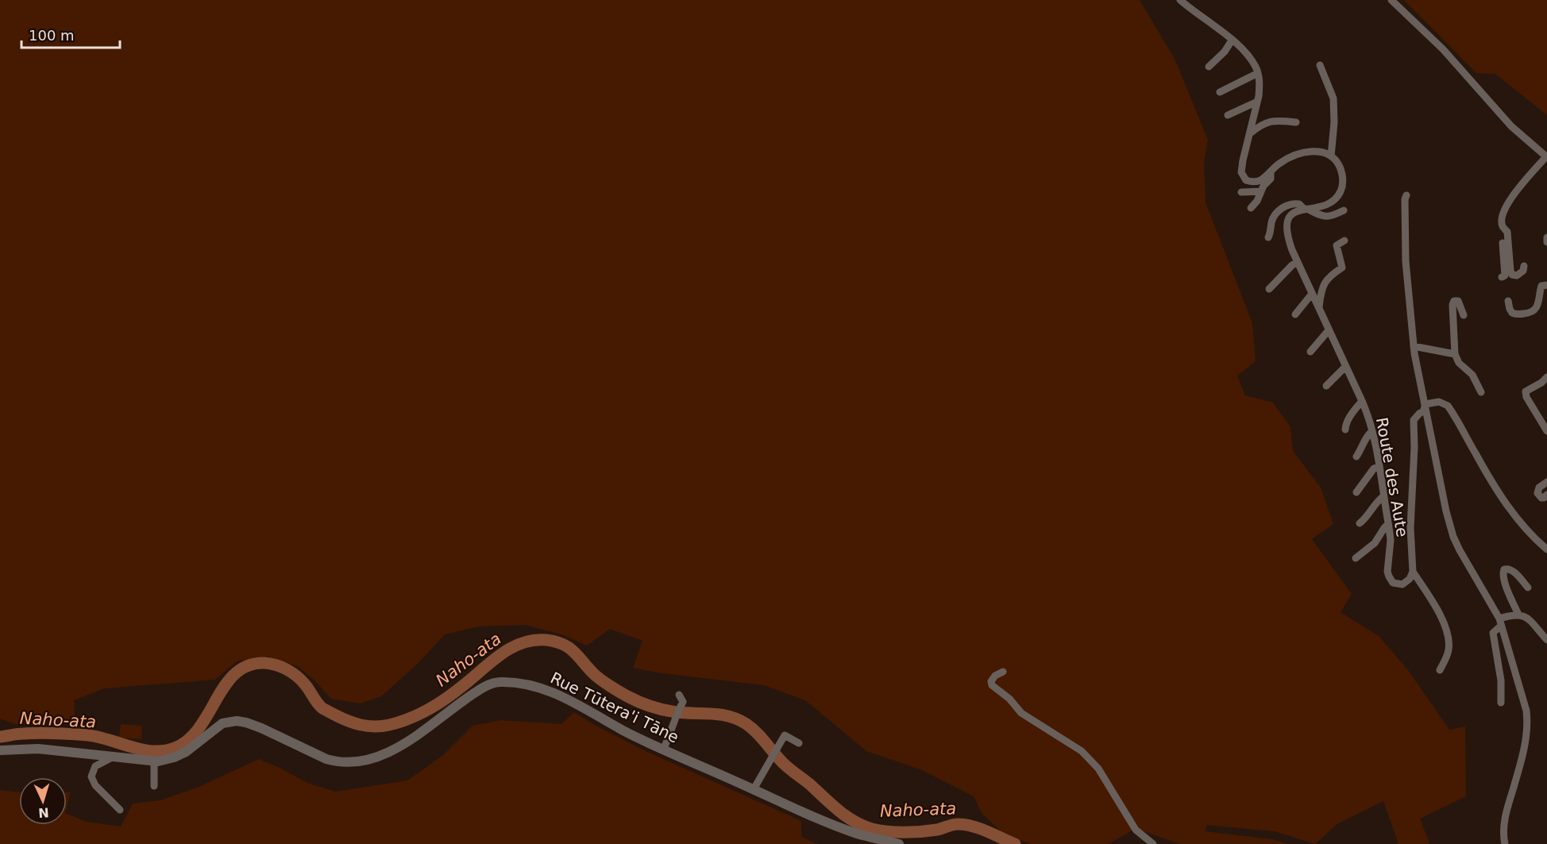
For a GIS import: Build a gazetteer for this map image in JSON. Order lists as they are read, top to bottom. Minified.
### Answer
{"streets":{"street":["Route des Aute","Rue Tūtera'i Tāne"]},"water":["Naho-ata"],"scale_bar":"100 m","north":"bottom"}
